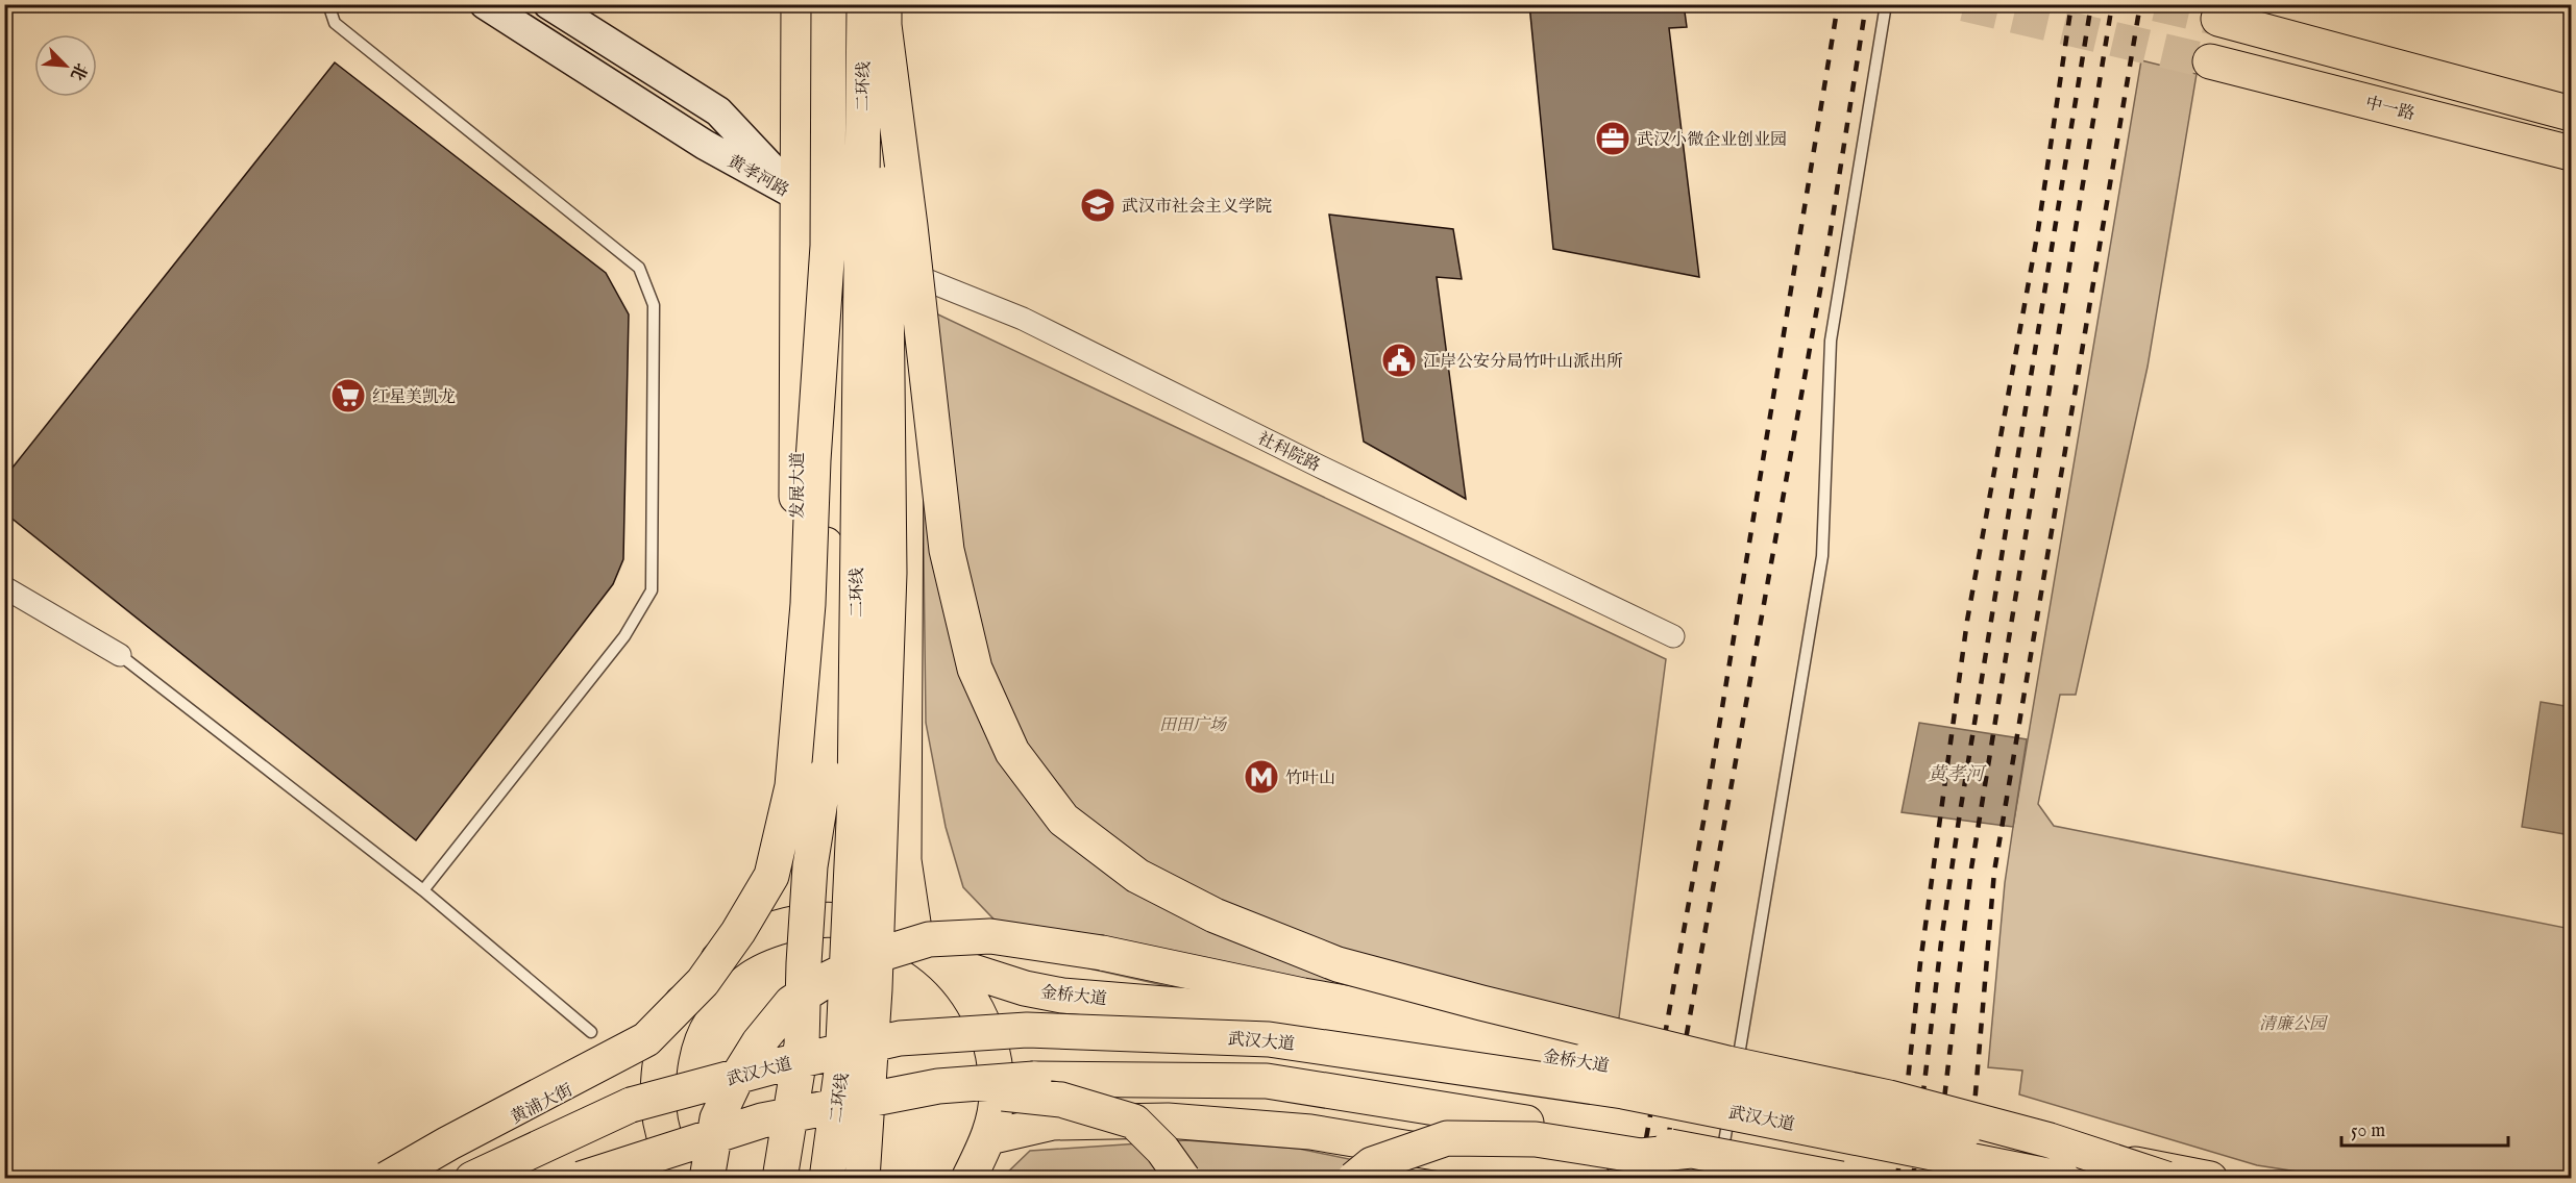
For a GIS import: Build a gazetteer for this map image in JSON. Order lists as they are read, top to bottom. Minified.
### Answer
{"streets":{"main road":["二环线","中一路","黄孝河路","发展大道","金桥大道","武汉大道","黄浦大街"],"street":["社科院路"]},"crossings":[["黄孝河路","发展大道"],["发展大道","金桥大道"]],"water":["黄孝河"],"parks":["田田广场","清廉公园"],"places":{"office":["武汉小微企业创业园"],"school or university":["武汉市社会主义学院"],"public building":["江岸公安分局竹叶山派出所"],"supermarket":["红星美凯龙"],"metro station":["竹叶山"]},"scale_bar":"50 m","north":"bottom right"}
